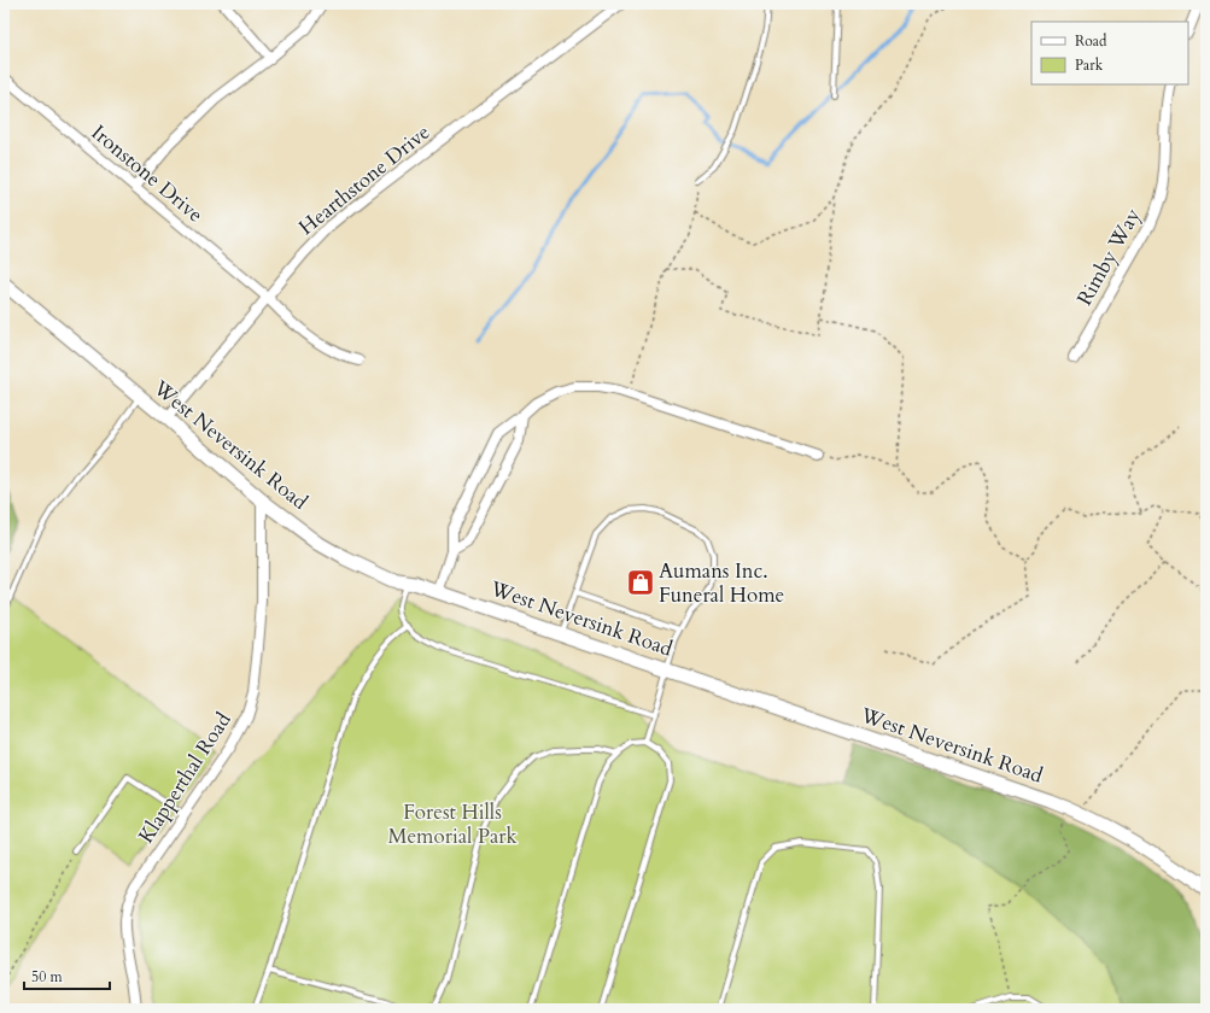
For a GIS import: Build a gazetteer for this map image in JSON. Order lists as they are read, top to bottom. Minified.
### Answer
{"streets":{"street":["Ironstone Drive","Hearthstone Drive","Rimby Way","West Neversink Road","Klapperthal Road"]},"crossings":[["Ironstone Drive","Hearthstone Drive"],["Hearthstone Drive","West Neversink Road"],["West Neversink Road","Klapperthal Road"]],"parks":["Forest Hills Memorial Park"],"places":{"shop":["Aumans Inc. Funeral Home"]},"legend":["Road","Park"],"scale_bar":"50 m"}
